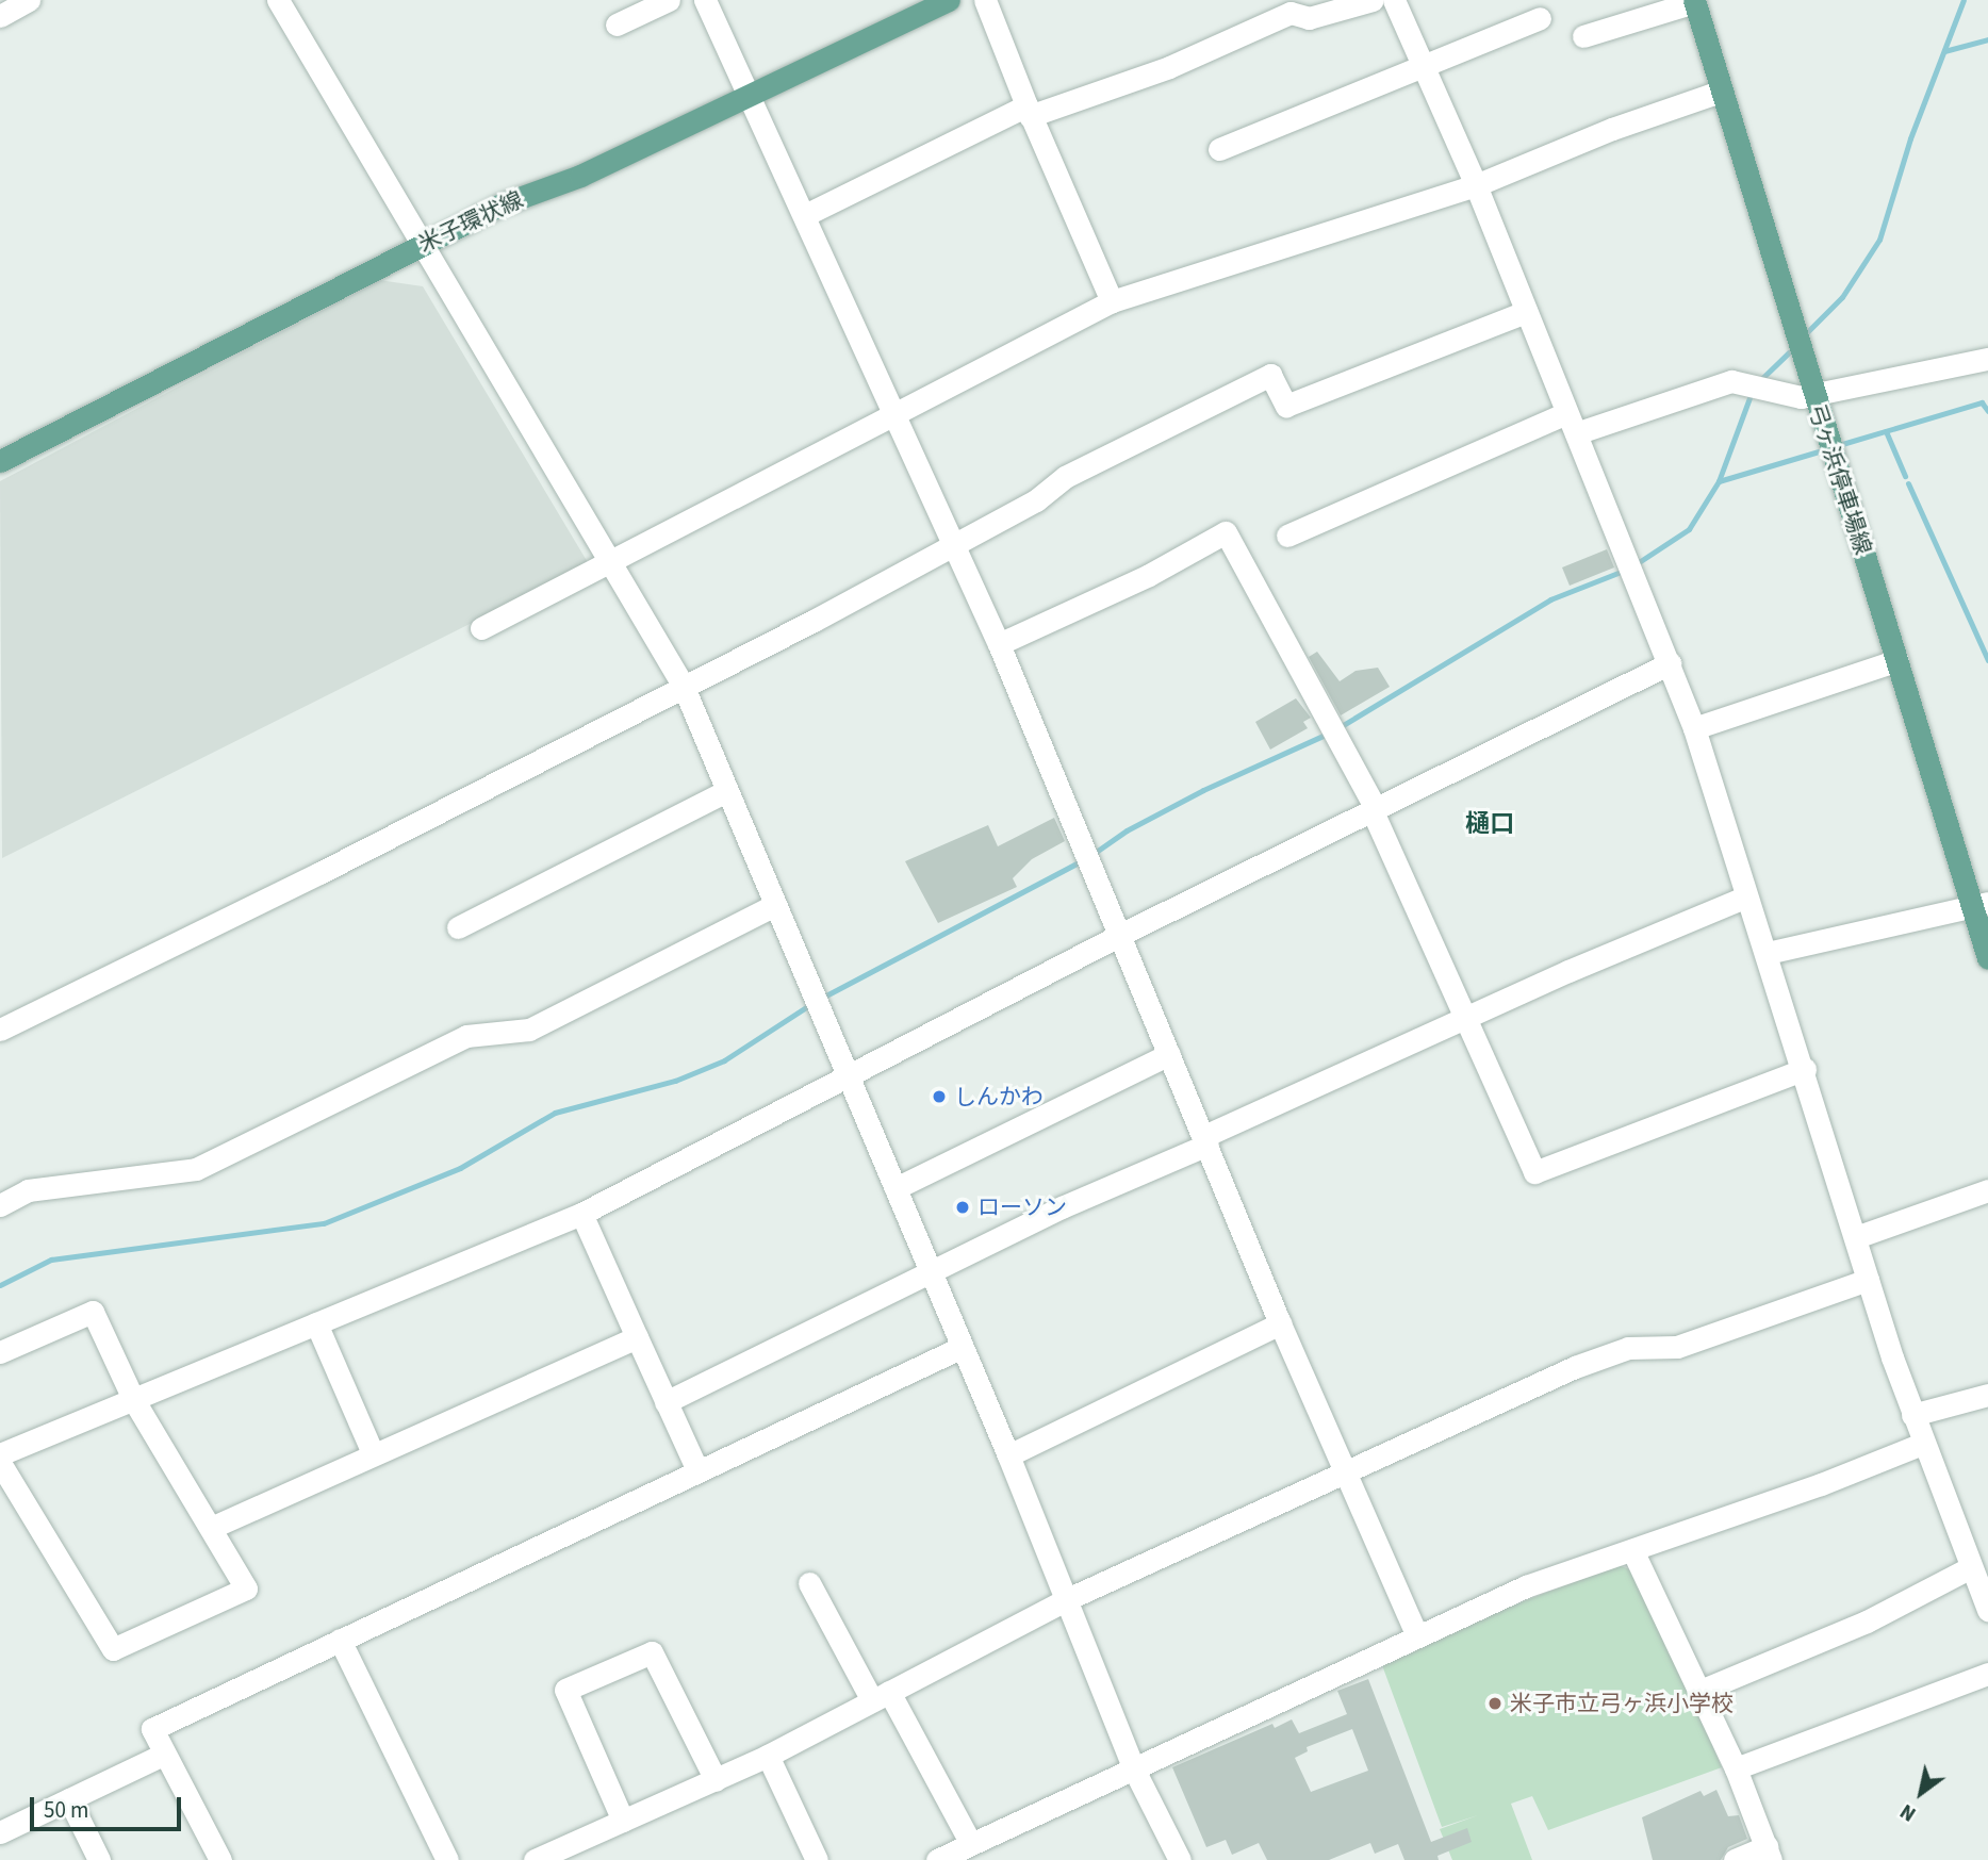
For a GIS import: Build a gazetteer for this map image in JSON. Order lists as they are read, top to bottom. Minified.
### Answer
{"streets":{"main road":["米子環状線","弓ヶ浜停車場線"]},"districts":["樋口"],"places":["しんかわ","ローソン","米子市立弓ヶ浜小学校"],"scale_bar":"50 m","north":"bottom left"}
